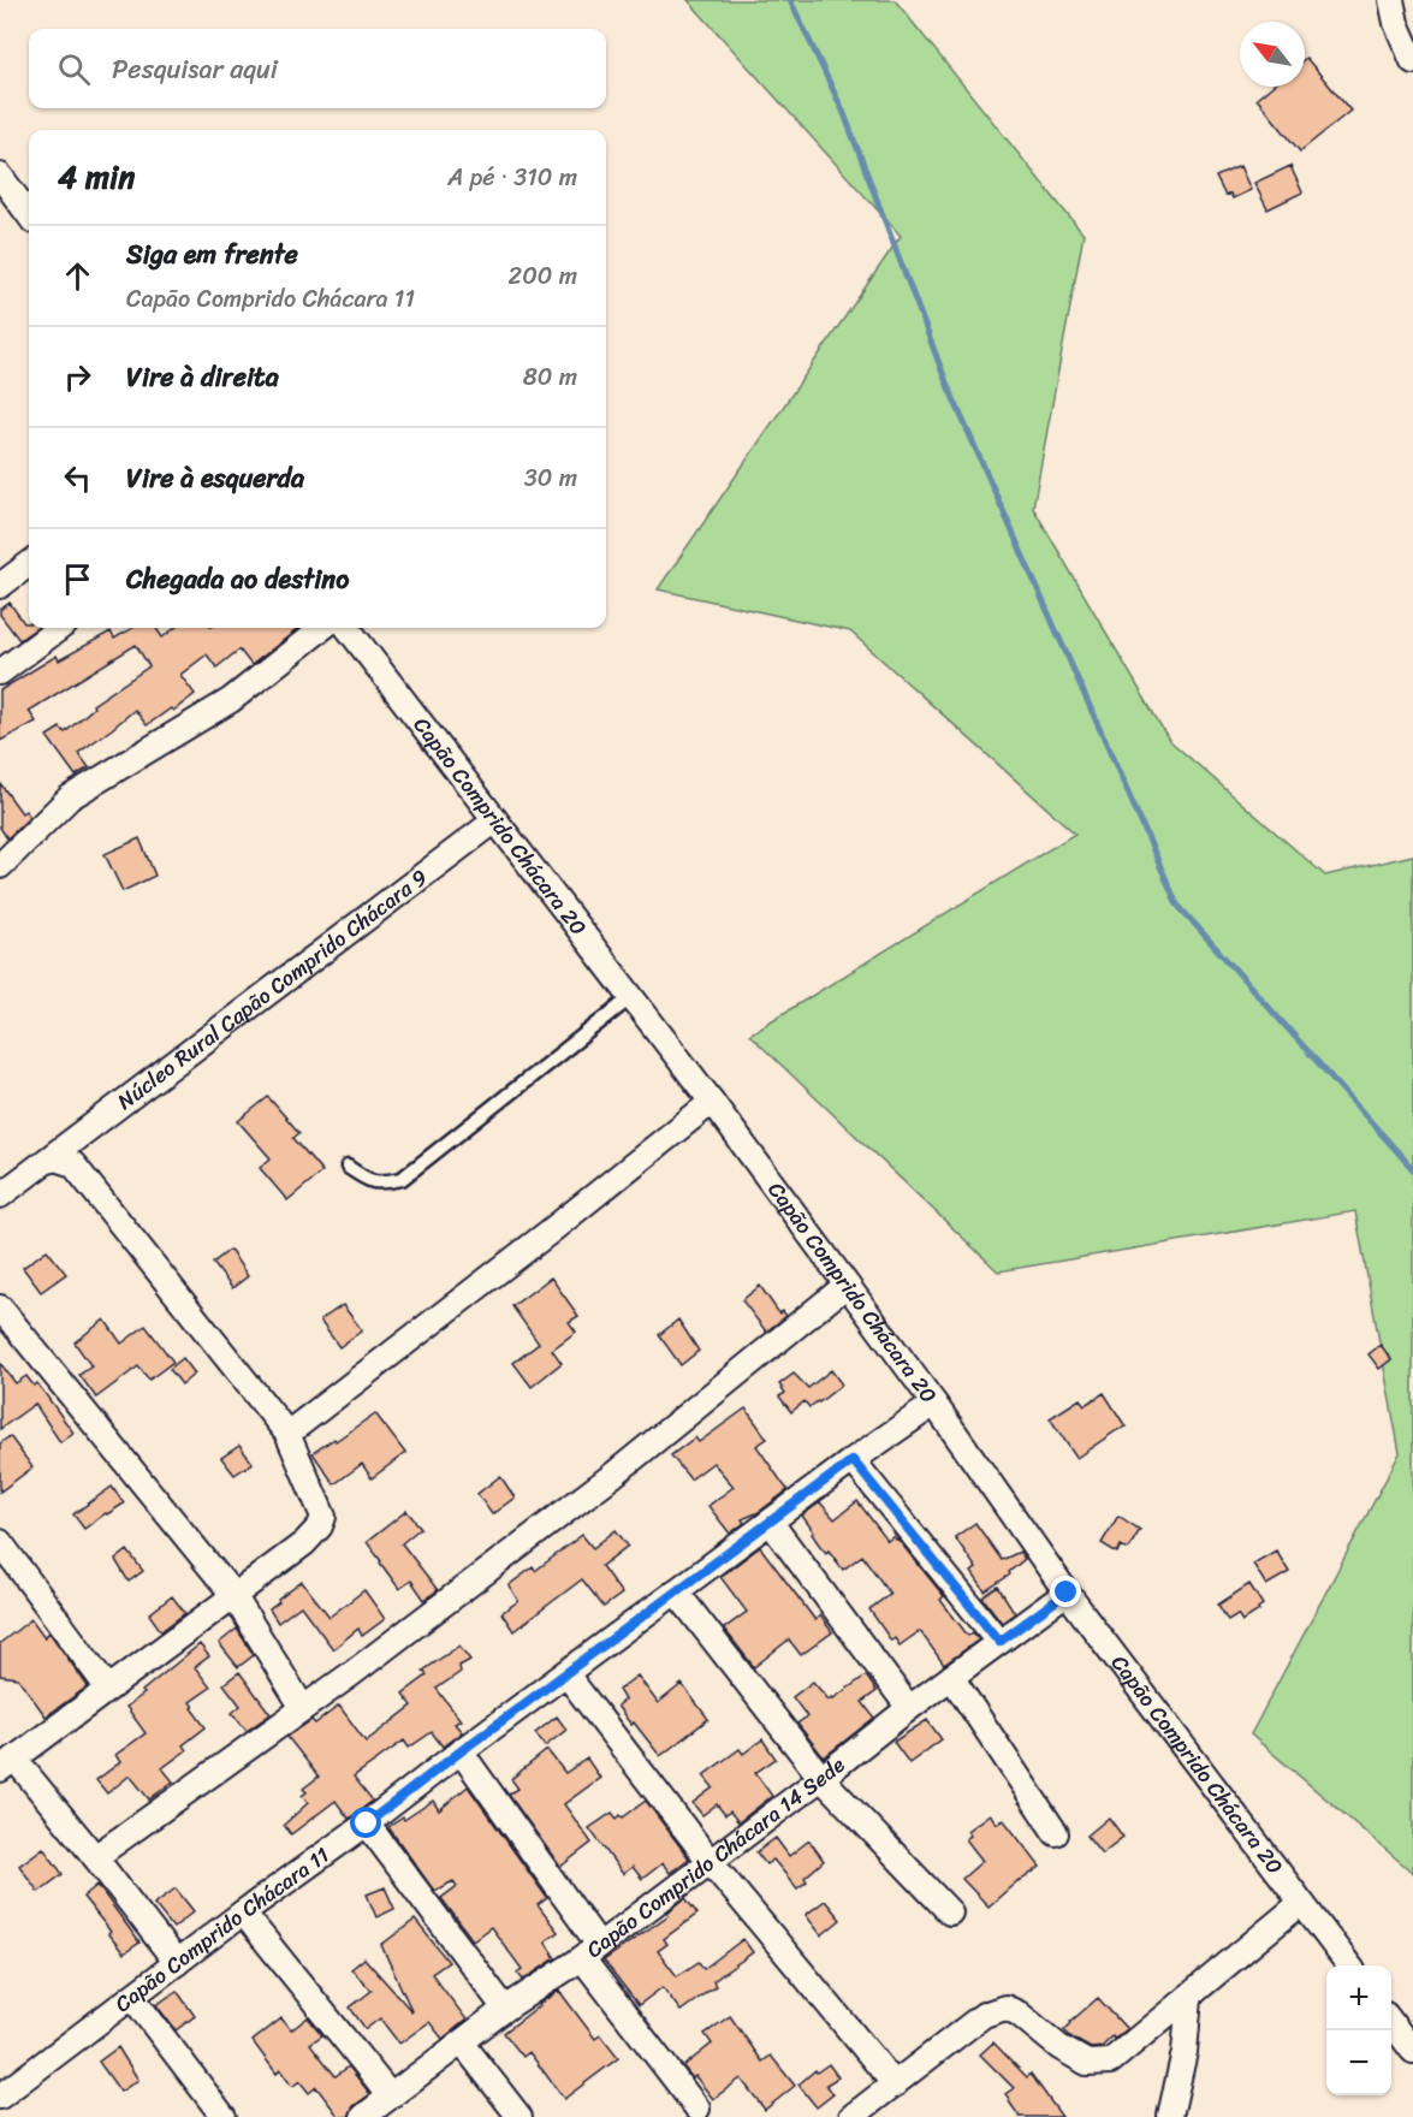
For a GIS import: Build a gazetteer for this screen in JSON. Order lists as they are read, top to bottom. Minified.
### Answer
{"streets":{"street":["Capão Comprido Chácara 20","Núcleo Rural Capão Comprido Chácara 9","Capão Comprido Chácara 14 Sede","Capão Comprido Chácara 11"]},"crossings":[["Capão Comprido Chácara 20","Núcleo Rural Capão Comprido Chácara 9"],["Capão Comprido Chácara 20","Capão Comprido Chácara 14 Sede"],["Capão Comprido Chácara 20","Capão Comprido Chácara 11"]],"north":"top left","page":{"search":"Pesquisar aqui","heading":["4 min","A pé · 310 m"],"list":[["Siga em frente","Capão Comprido Chácara 11","200 m"],["Vire à direita","80 m"],["Vire à esquerda","30 m"],"Chegada ao destino"],"map_buttons":["+","−"]}}
